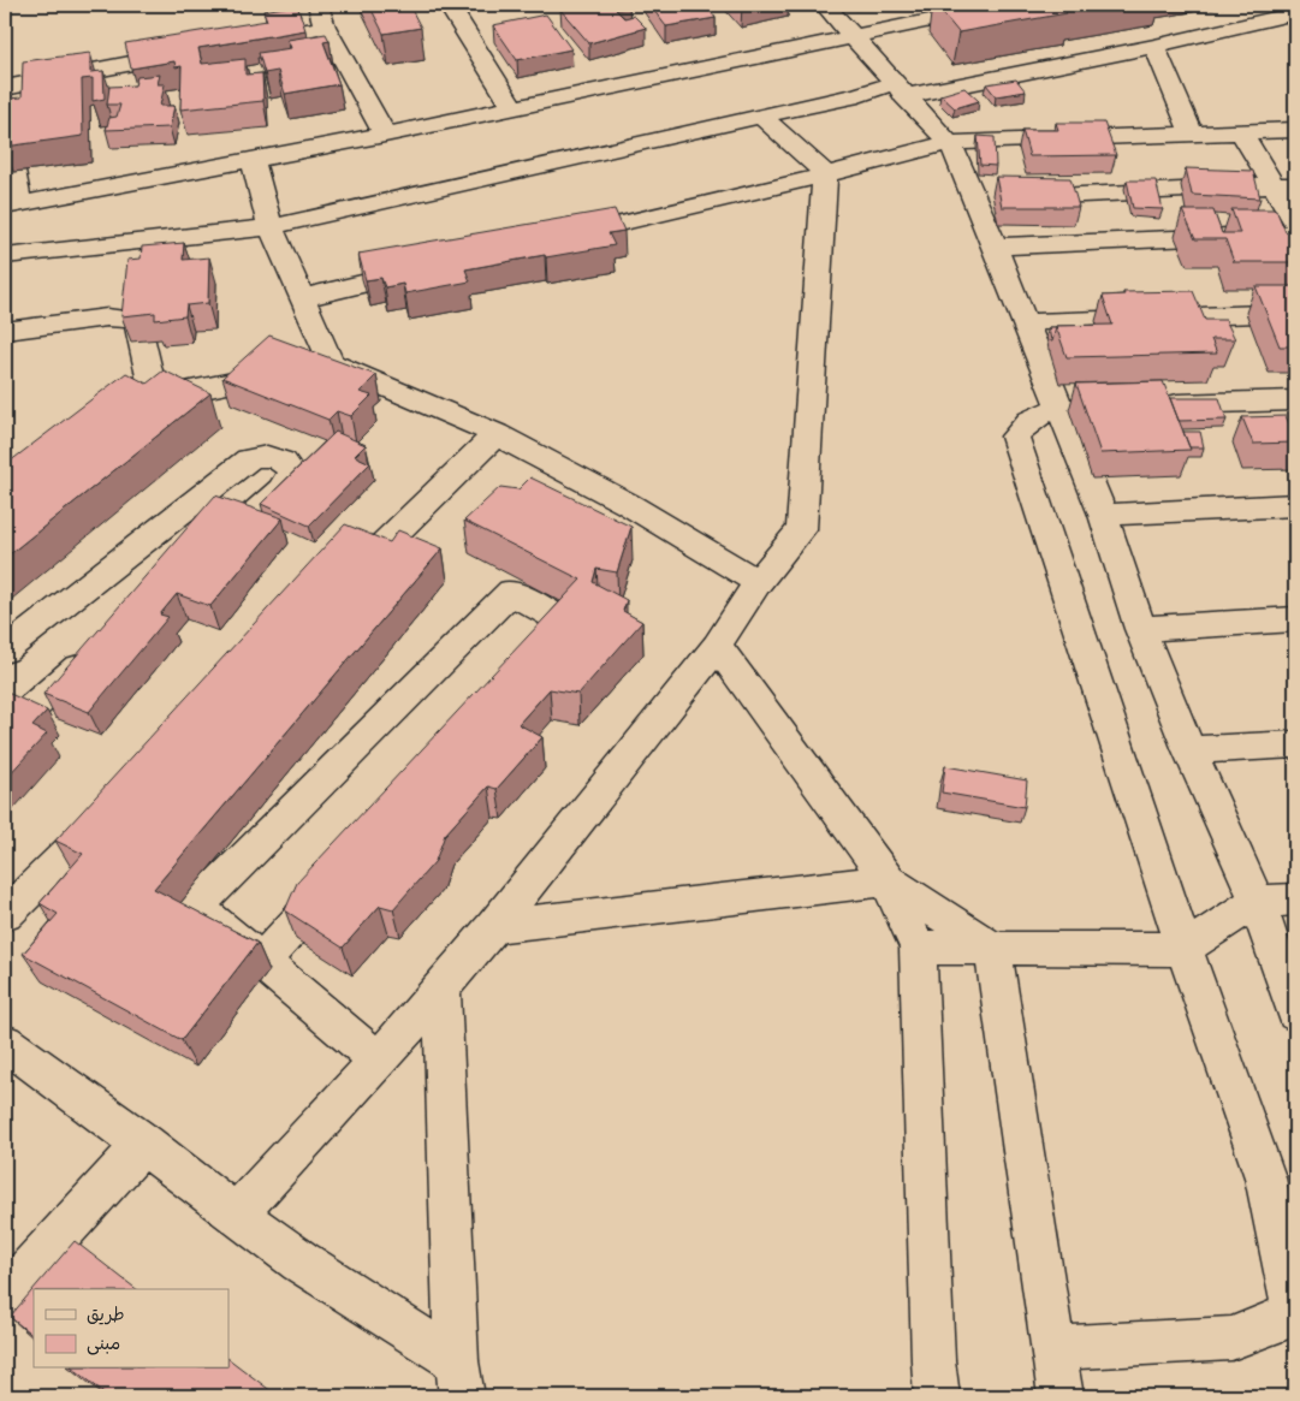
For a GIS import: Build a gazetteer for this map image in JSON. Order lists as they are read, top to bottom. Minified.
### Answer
{"legend":["طريق","مبنى"]}
